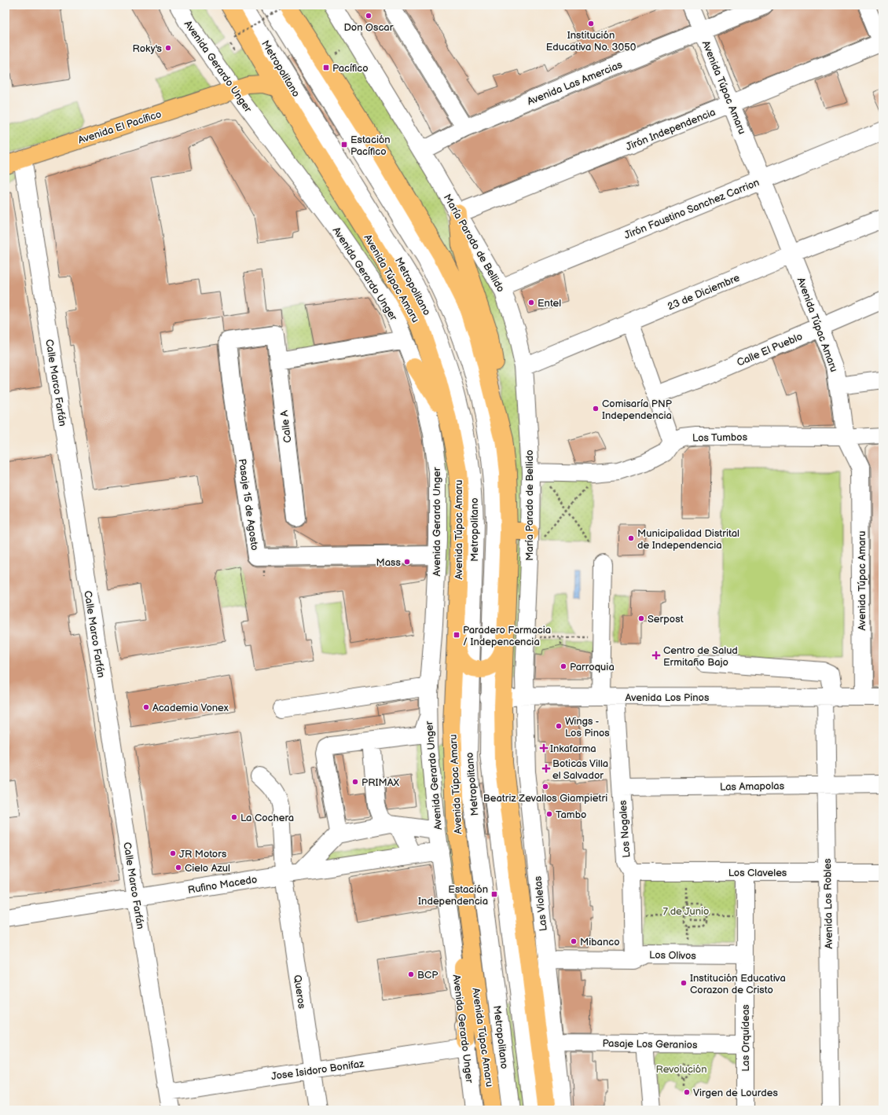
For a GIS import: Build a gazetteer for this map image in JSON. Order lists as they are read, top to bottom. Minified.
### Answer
{"streets":{"main road":["Avenida Túpac Amaru","Avenida El Pacífico"],"street":["Avenida Gerardo Unger","Metropolitano","Avenida Las Amercias","Jirón Independencia","Jirón Faustino Sanchez Carrion","María Parado de Bellido","23 de Diciembre","Calle El Pueblo","Calle Marco Farfán","Calle A","Los Tumbos","Pasaje 15 de Agosto","Avenida Los Pinos","Las Amapolas","Los Nogales","Los Claveles","Rufino Macedo","Las Violetas","Avenida Los Robles","Los Olivos","Queros","Las Orquídeas","Pasaje Los Geranios","Jose Isidoro Bonifaz"]},"crossings":[["Avenida Gerardo Unger","Avenida El Pacífico"],["Avenida Gerardo Unger","Pasaje 15 de Agosto"],["Avenida Gerardo Unger","Rufino Macedo"],["Avenida Gerardo Unger","Jose Isidoro Bonifaz"],["Metropolitano","Avenida Los Pinos"],["Avenida Las Amercias","Avenida Túpac Amaru"],["Avenida Las Amercias","María Parado de Bellido"],["Avenida Túpac Amaru","Avenida El Pacífico"],["Avenida Túpac Amaru","Jirón Independencia"],["Avenida Túpac Amaru","Jirón Faustino Sanchez Carrion"],["Avenida Túpac Amaru","23 de Diciembre"],["Avenida Túpac Amaru","Calle El Pueblo"],["Avenida Túpac Amaru","Los Tumbos"],["Avenida Túpac Amaru","Avenida Los Pinos"],["Avenida El Pacífico","Calle Marco Farfán"],["Jirón Independencia","María Parado de Bellido"],["Jirón Faustino Sanchez Carrion","María Parado de Bellido"],["María Parado de Bellido","23 de Diciembre"],["María Parado de Bellido","Los Tumbos"],["María Parado de Bellido","Avenida Los Pinos"],["María Parado de Bellido","Las Violetas"],["Calle Marco Farfán","Rufino Macedo"],["Calle Marco Farfán","Jose Isidoro Bonifaz"],["Calle A","Pasaje 15 de Agosto"],["Avenida Los Pinos","Los Nogales"],["Avenida Los Pinos","Las Violetas"],["Avenida Los Pinos","Avenida Los Robles"],["Las Amapolas","Los Nogales"],["Las Amapolas","Avenida Los Robles"],["Los Nogales","Los Claveles"],["Los Nogales","Los Olivos"],["Los Claveles","Avenida Los Robles"],["Los Claveles","Las Orquídeas"],["Rufino Macedo","Queros"],["Las Violetas","Los Olivos"],["Las Violetas","Pasaje Los Geranios"],["Los Olivos","Las Orquídeas"],["Queros","Jose Isidoro Bonifaz"],["Las Orquídeas","Pasaje Los Geranios"]],"parks":["7 de Junio","Revolución"],"places":{"other":["Don Oscar","Institución Educativa No. 3050","Roky's","Entel","Comisaría PNP Independencia","Municipalidad Distrital de Independencia","Mass","Serpost","Parroquia","Academia Vonex","Wings - Los Pinos","PRIMAX","Beatriz Zevallos Giampietri","Tambo","La Cochera","JR Motors","Cielo Azul","Mibanco","BCP","Institución Educativa Corazon de Cristo","Virgen de Lourdes"],"transit":["Pacífico","Estación Pacífico","Paradero Farmacia / Indepencencia","Estación Independencia"],"health":["Centro de Salud Ermitaño Bajo","Inkafarma","Boticas Villa el Salvador"]}}
